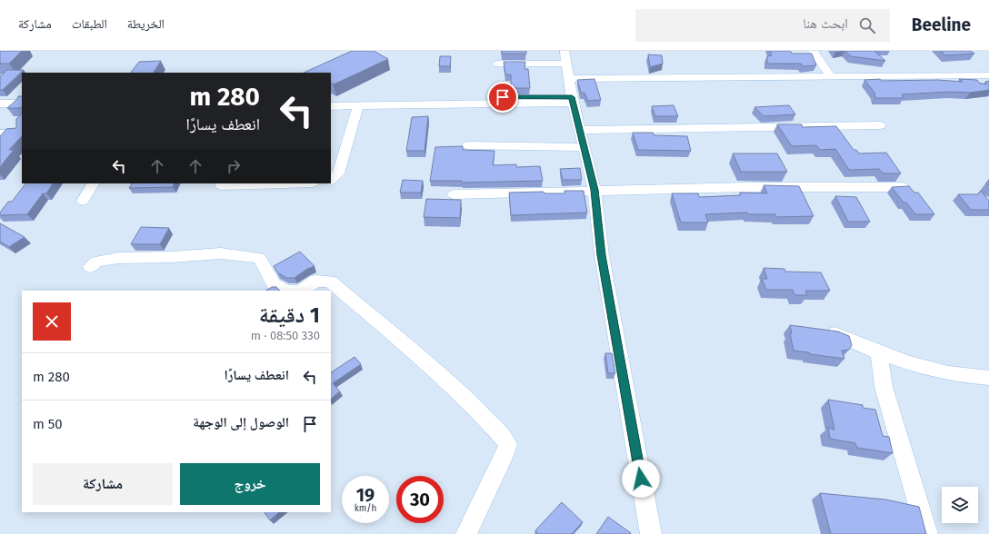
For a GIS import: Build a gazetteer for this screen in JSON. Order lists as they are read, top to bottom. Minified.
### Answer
{"page":{"header":"Beeline","search":"ابحث هنا","nav":["الخريطة","الطبقات","مشاركة"],"turn":["280 m","انعطف يسارًا"],"heading":["1 دقيقة","330 m · 08:50"],"list":[{"name":"انعطف يسارًا","value":"280 m"},{"name":"الوصول إلى الوجهة","value":"50 m"}],"buttons":["خروج","مشاركة"],"speed":"19 km/h","limit":"30"}}
